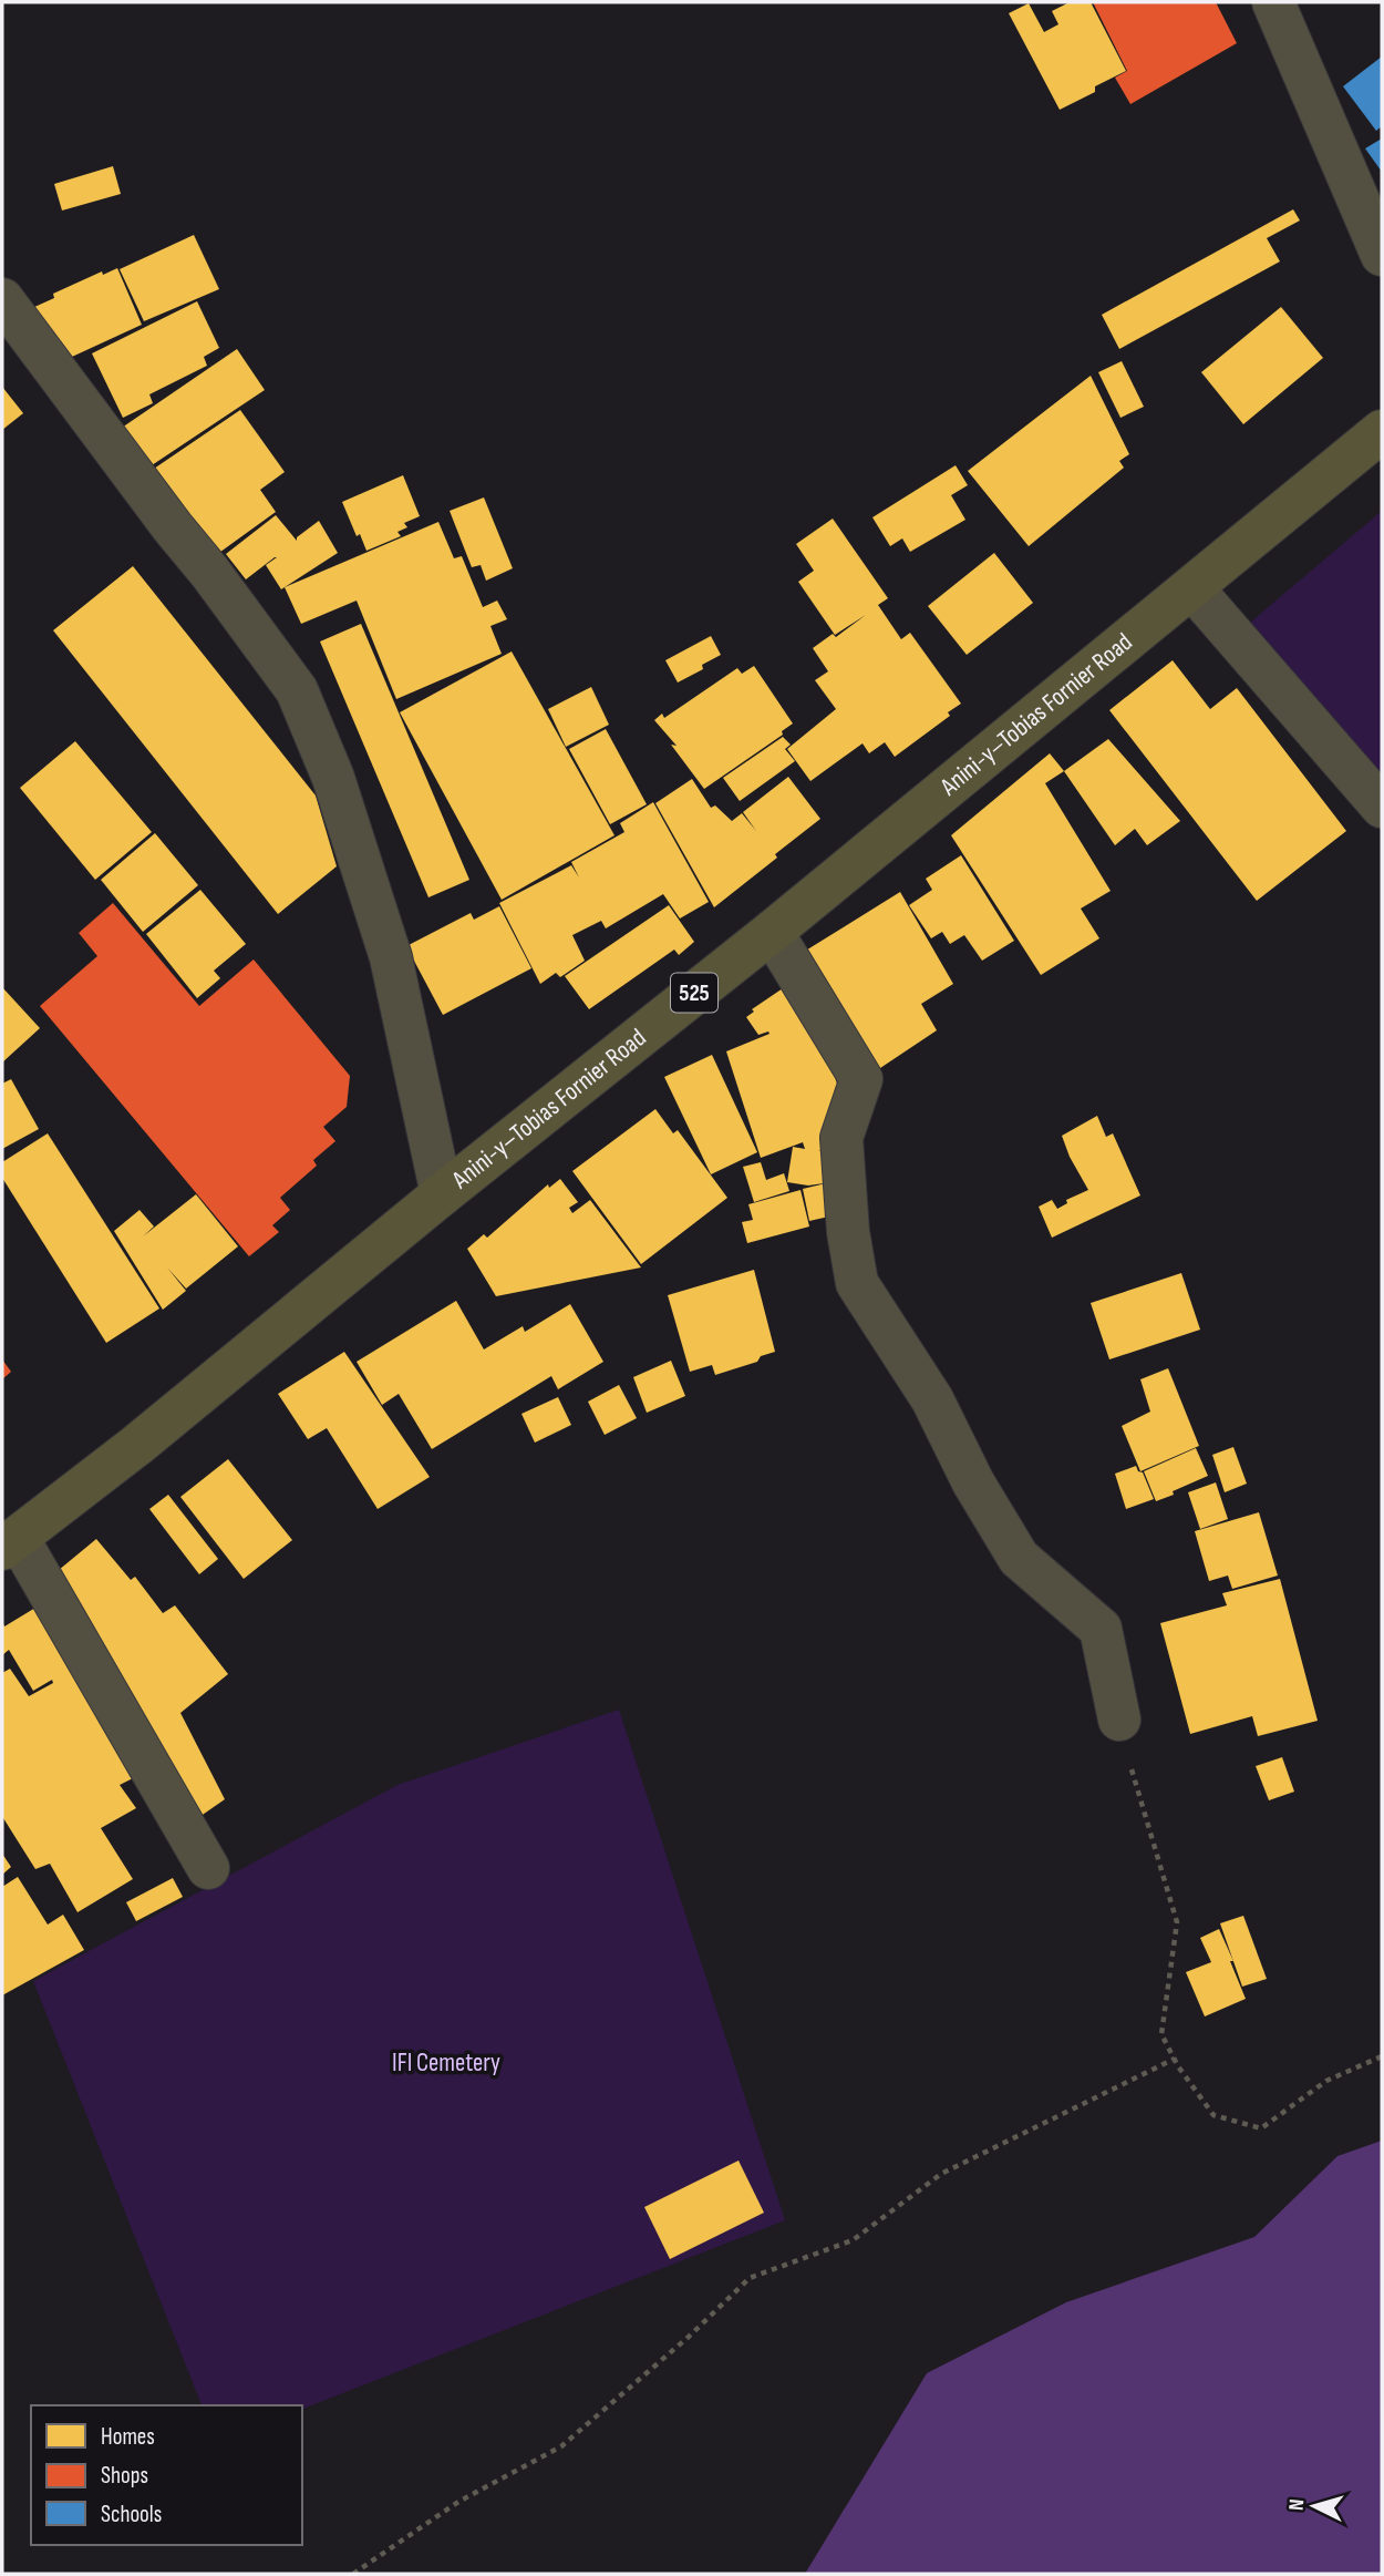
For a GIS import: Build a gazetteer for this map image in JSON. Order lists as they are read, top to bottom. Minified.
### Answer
{"streets":{"main road":["Anini-y–Tobias Fornier Road","525"]},"parks":["IFI Cemetery"],"legend":["Homes","Shops","Schools"],"north":"left"}
